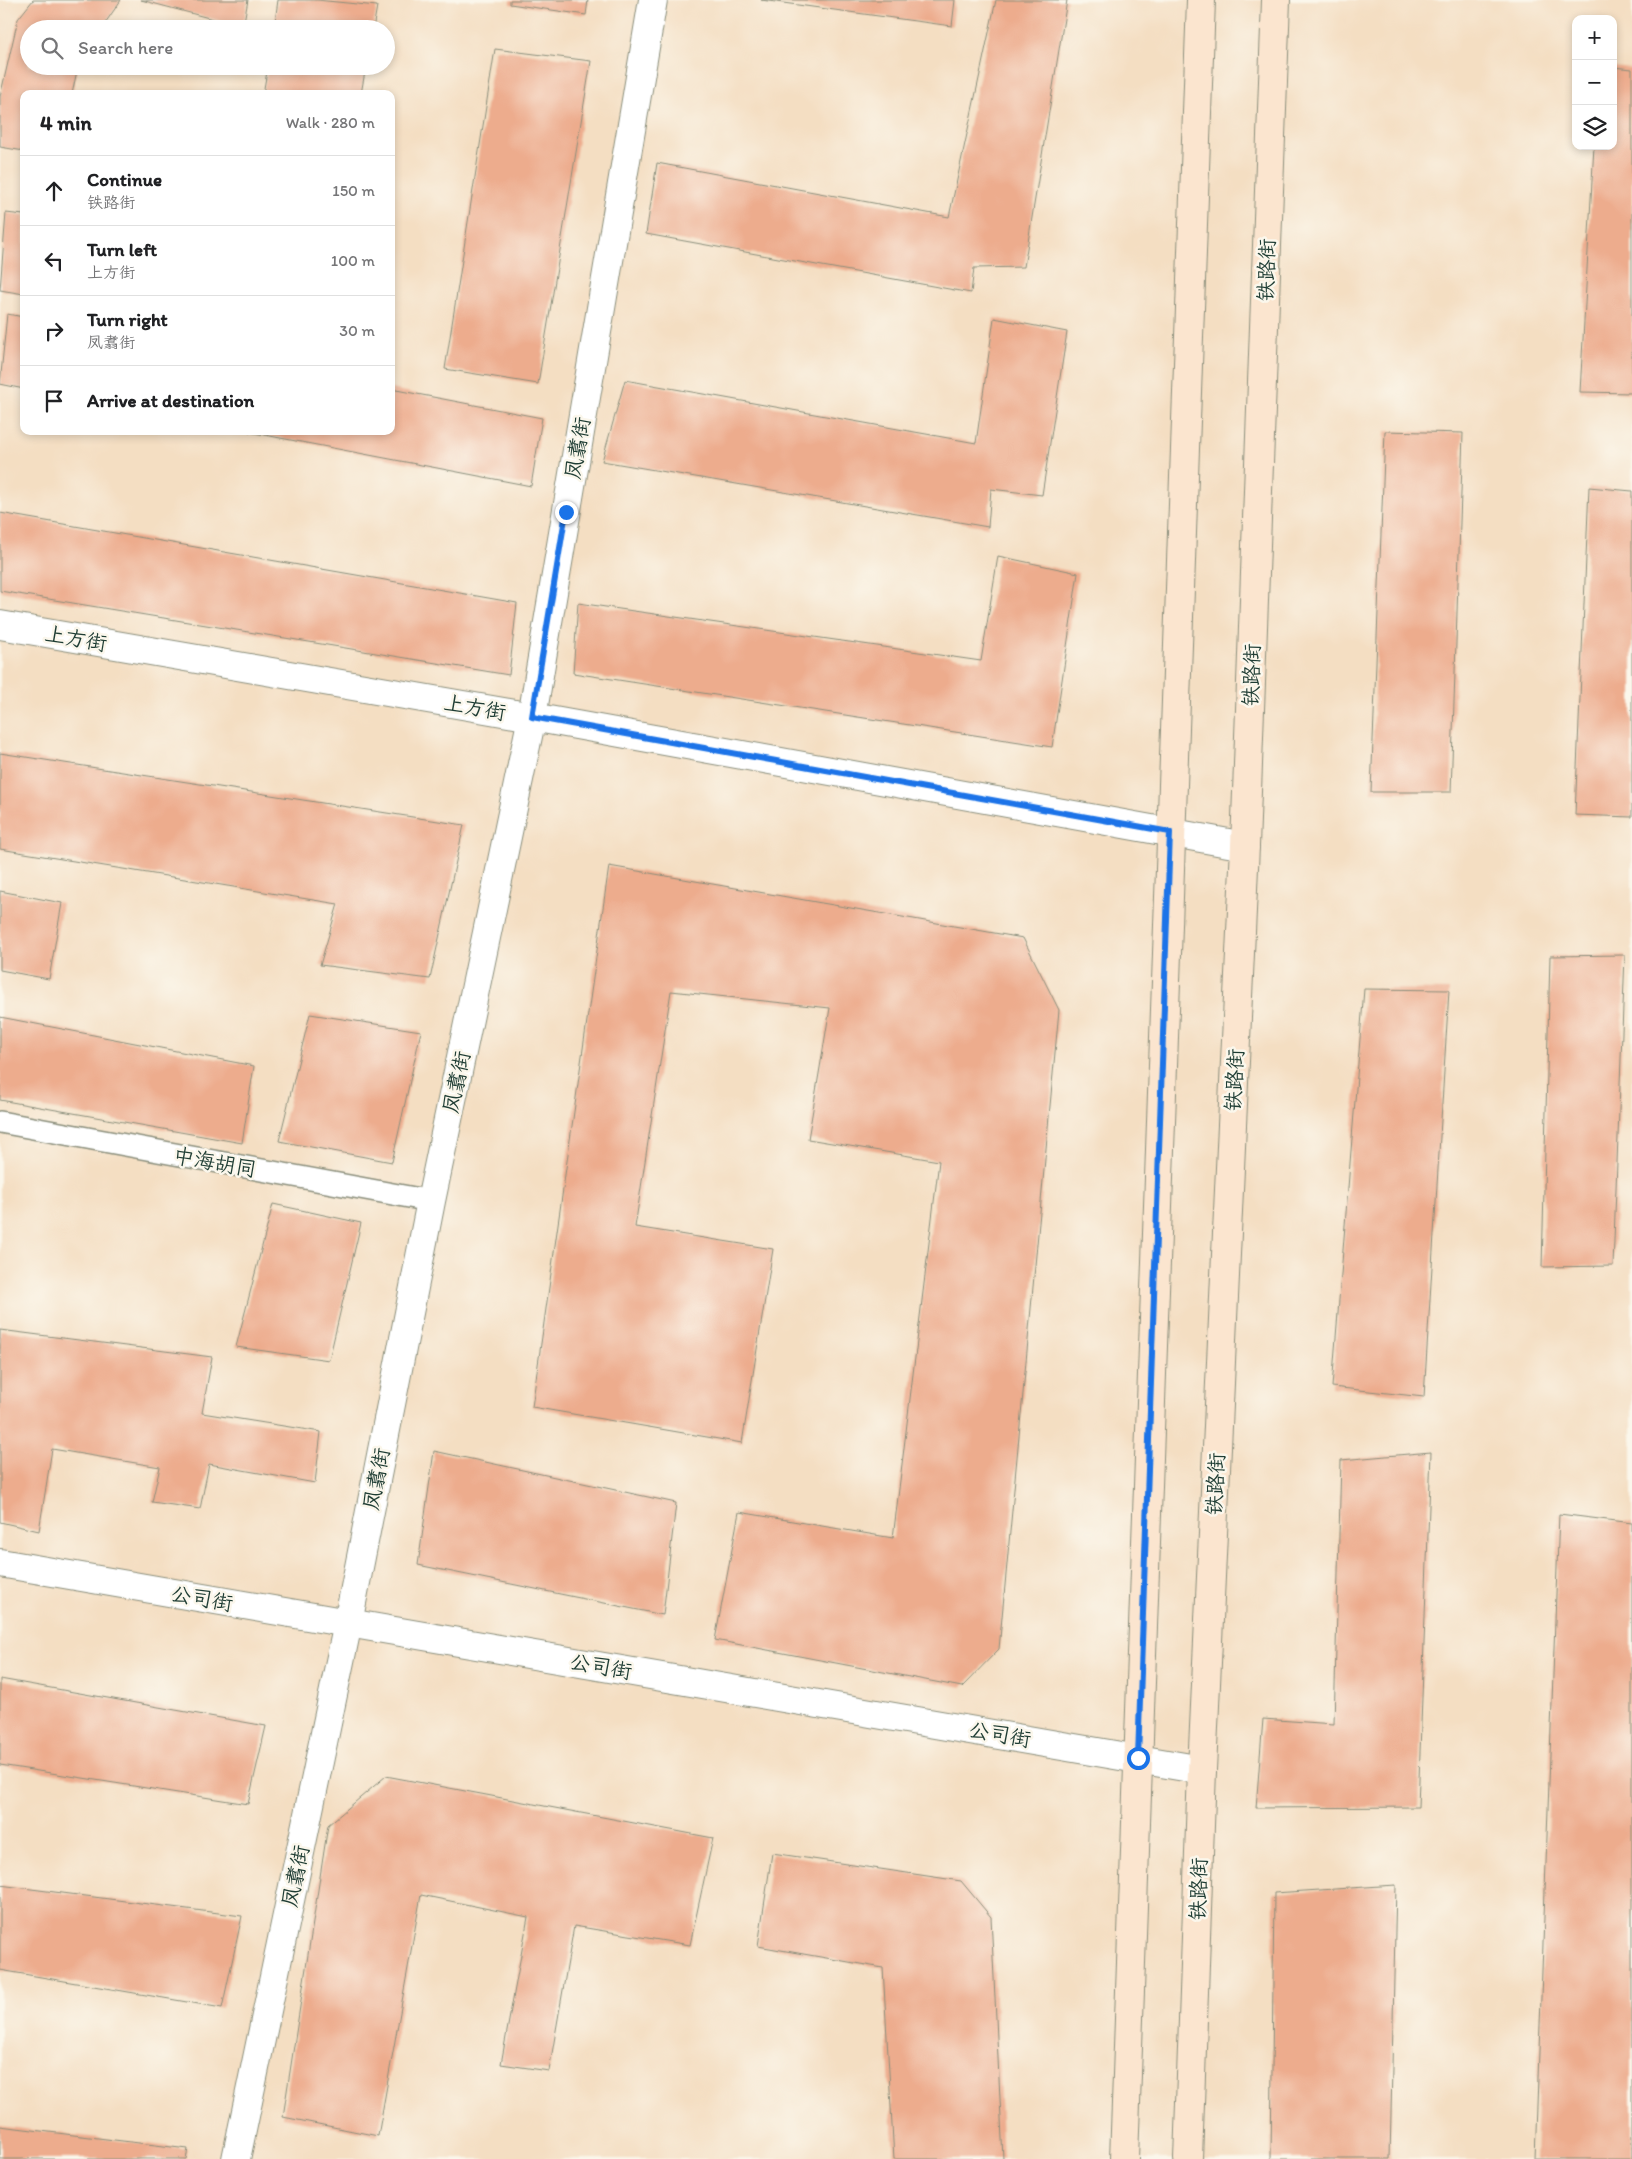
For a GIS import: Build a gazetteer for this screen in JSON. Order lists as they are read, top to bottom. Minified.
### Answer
{"streets":{"main road":["铁路街"],"street":["凤翥街","上方街","公司街"],"lane":["中海胡同"]},"crossings":[["铁路街","上方街"],["铁路街","公司街"],["凤翥街","上方街"],["凤翥街","中海胡同"],["凤翥街","公司街"]],"page":{"map_buttons":["+","−"],"search":"Search here","heading":["4 min","Walk · 280 m"],"list":[["Continue","铁路街","150 m"],["Turn left","上方街","100 m"],["Turn right","凤翥街","30 m"],"Arrive at destination"]}}
